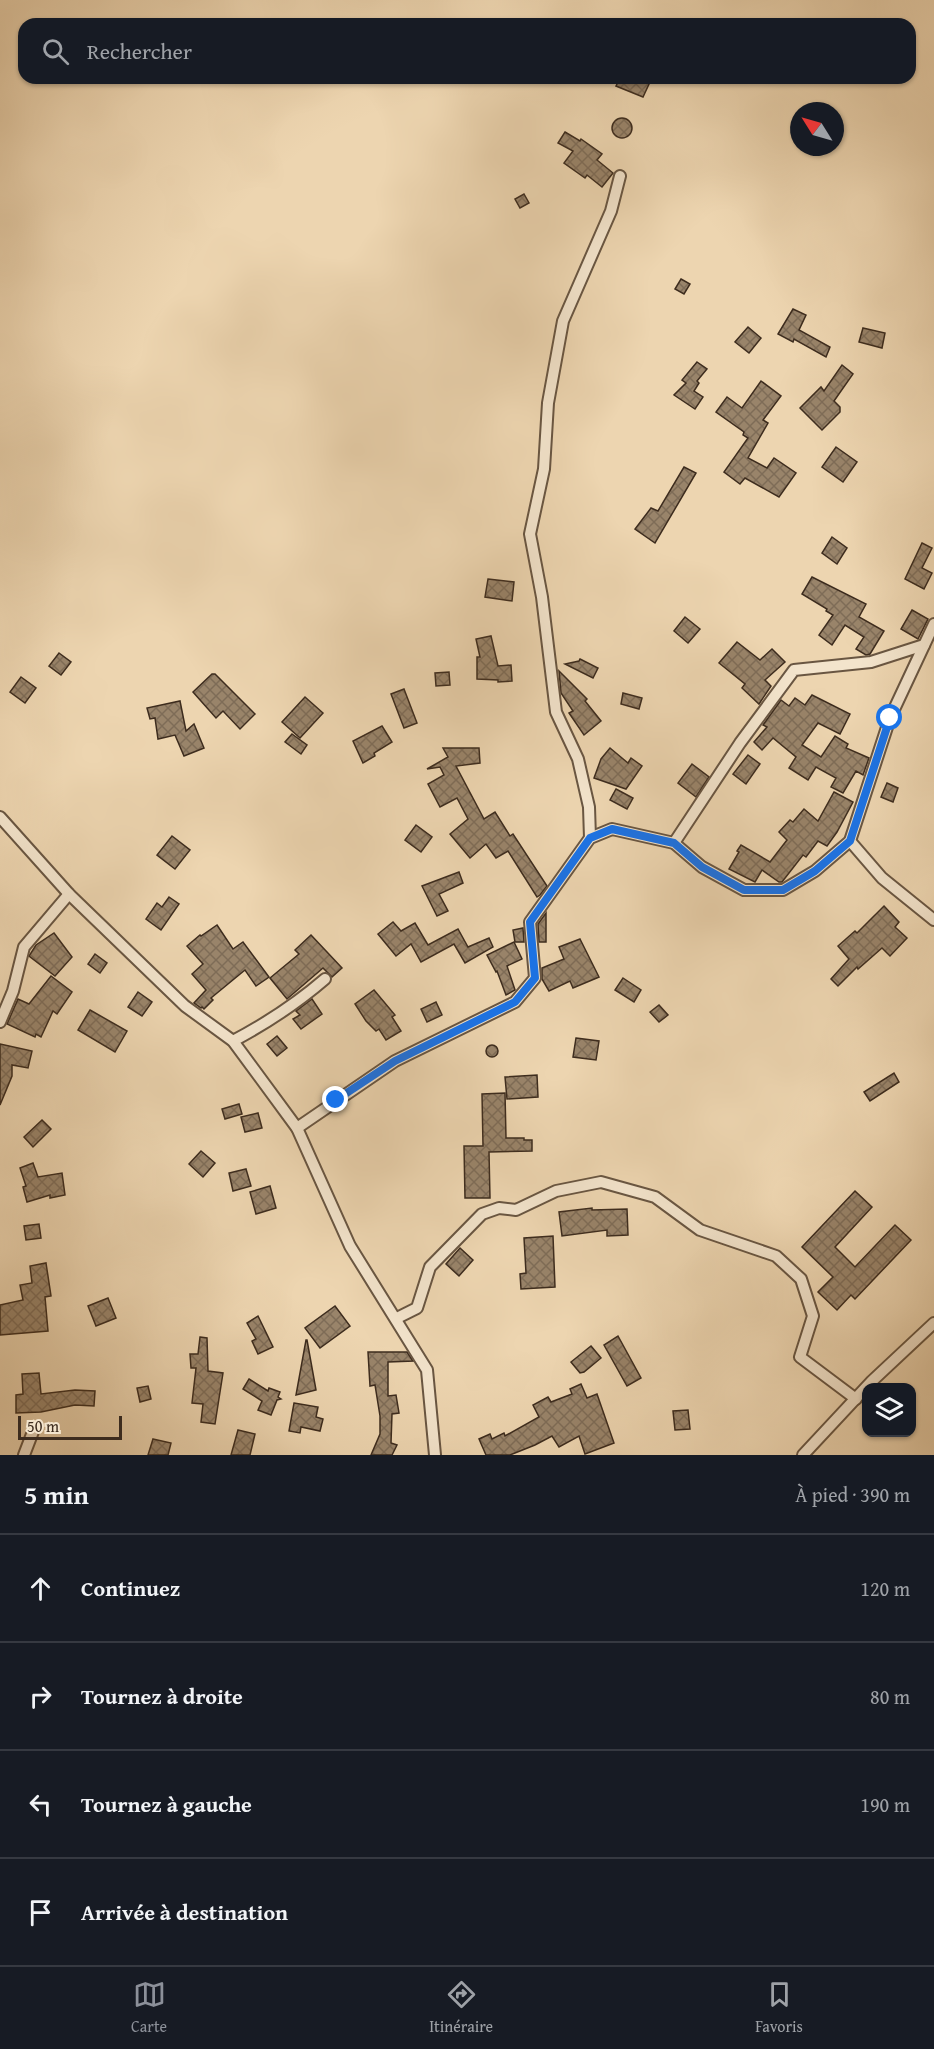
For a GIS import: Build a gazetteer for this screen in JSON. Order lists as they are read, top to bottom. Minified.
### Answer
{"scale_bar":"50 m","north":"top left","page":{"search":"Rechercher","scale":"50 m","heading":["5 min","À pied · 390 m"],"list":[["Continuez","120 m"],["Tournez à droite","80 m"],["Tournez à gauche","190 m"],"Arrivée à destination"],"nav":["Carte","Itinéraire","Favoris"]}}
